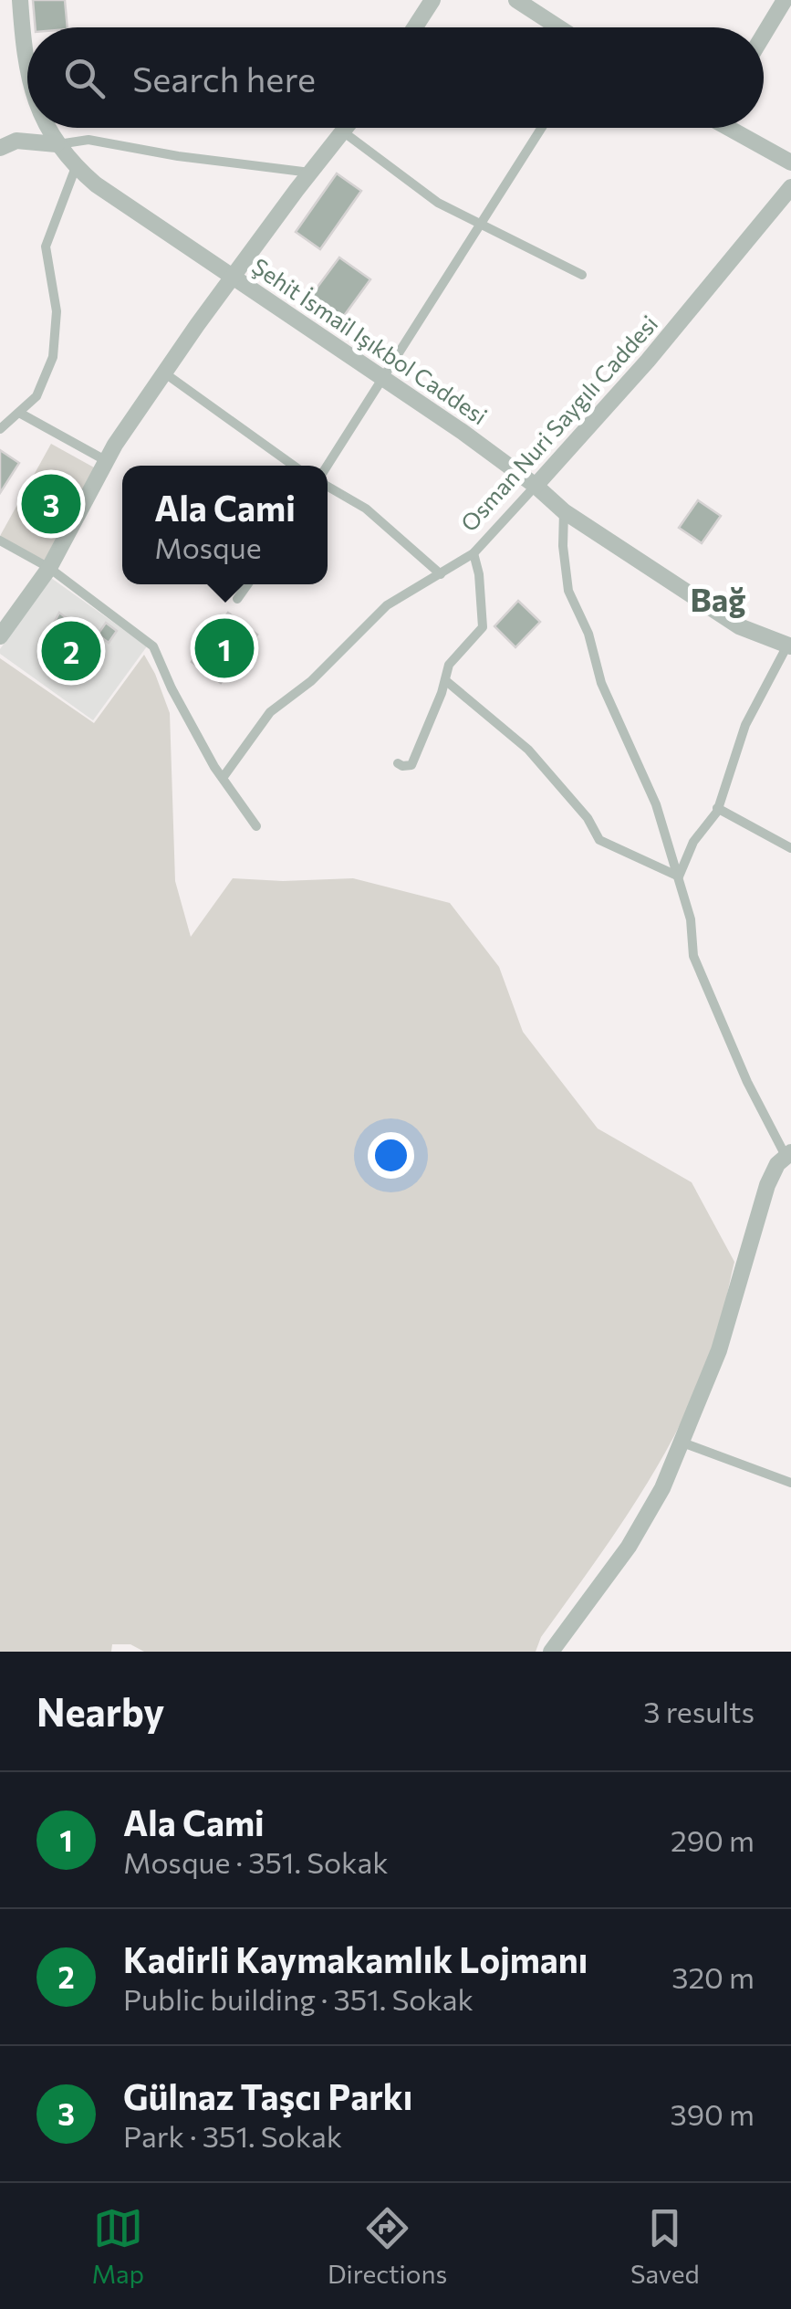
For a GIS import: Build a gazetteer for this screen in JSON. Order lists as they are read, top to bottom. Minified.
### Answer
{"streets":{"street":["Şehit İsmail Işıkbol Caddesi","Osman Nuri Saygılı Caddesi"]},"crossings":[["Şehit İsmail Işıkbol Caddesi","Osman Nuri Saygılı Caddesi"]],"districts":["Bağ"],"page":{"search":"Search here","popup":["Ala Cami","Mosque"],"pins":["3","1","2"],"heading":["Nearby","3 results"],"list":[{"mark":"1","name":"Ala Cami","note":"Mosque · 351. Sokak","value":"290 m"},{"mark":"2","name":"Kadirli Kaymakamlık Lojmanı","note":"Public building · 351. Sokak","value":"320 m"},{"mark":"3","name":"Gülnaz Taşcı Parkı","note":"Park · 351. Sokak","value":"390 m"}],"nav":["Map","Directions","Saved"]}}
